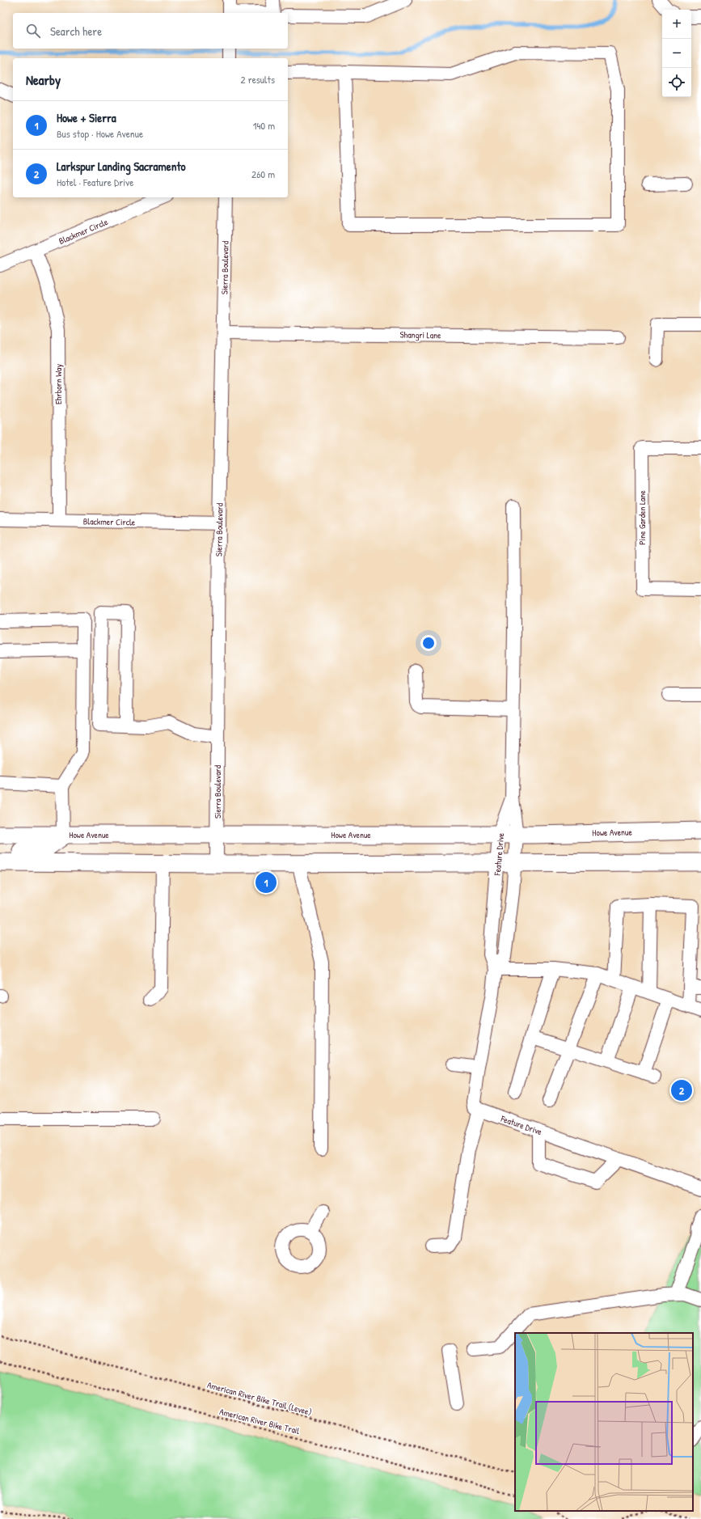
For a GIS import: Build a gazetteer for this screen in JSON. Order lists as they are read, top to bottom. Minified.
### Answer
{"streets":{"main road":["Howe Avenue"],"street":["Blackmer Circle","Sierra Boulevard","Shangri Lane","Ehrborn Way","Pine Garden Lane","Feature Drive"],"path":["American River Bike Trail (Levee)","American River Bike Trail"]},"crossings":[["Blackmer Circle","Sierra Boulevard"],["Blackmer Circle","Ehrborn Way"],["Sierra Boulevard","Shangri Lane"],["Sierra Boulevard","Howe Avenue"],["Howe Avenue","Feature Drive"]],"page":{"map_buttons":["+","−"],"search":"Search here","heading":["Nearby","2 results"],"list":[{"mark":"1","name":"Howe + Sierra","note":"Bus stop · Howe Avenue","value":"140 m"},{"mark":"2","name":"Larkspur Landing Sacramento","note":"Hotel · Feature Drive","value":"260 m"}],"pins":["1","2"]}}
